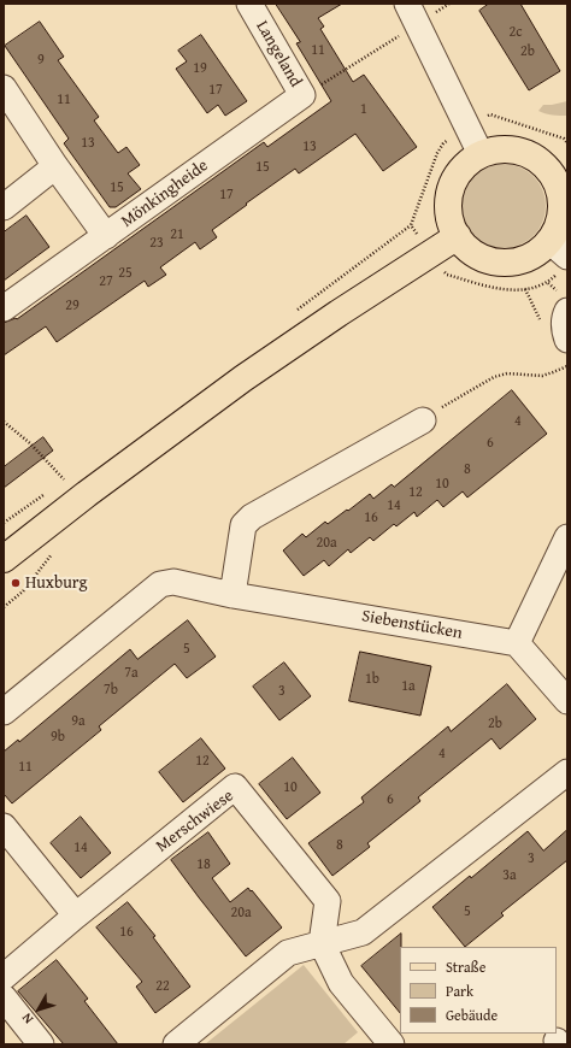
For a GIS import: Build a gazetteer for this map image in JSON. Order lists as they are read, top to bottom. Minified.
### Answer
{"streets":{"street":["Langeland","Mönkingheide","Siebenstücken","Merschwiese"]},"crossings":[["Langeland","Mönkingheide"]],"places":["Huxburg"],"house_numbers":["2c","11","2b","9","19","17","11","1","13","13","15","15","17","21","23","25","27","29","4","6","8","10","12","14","16","20a","5","7a","1b","1a","7b","3","9a","2b","9b","4","12","11","10","6","8","14","3","18","3a","5","20a","16","22"],"legend":["Straße","Park","Gebäude"],"north":"bottom left"}
